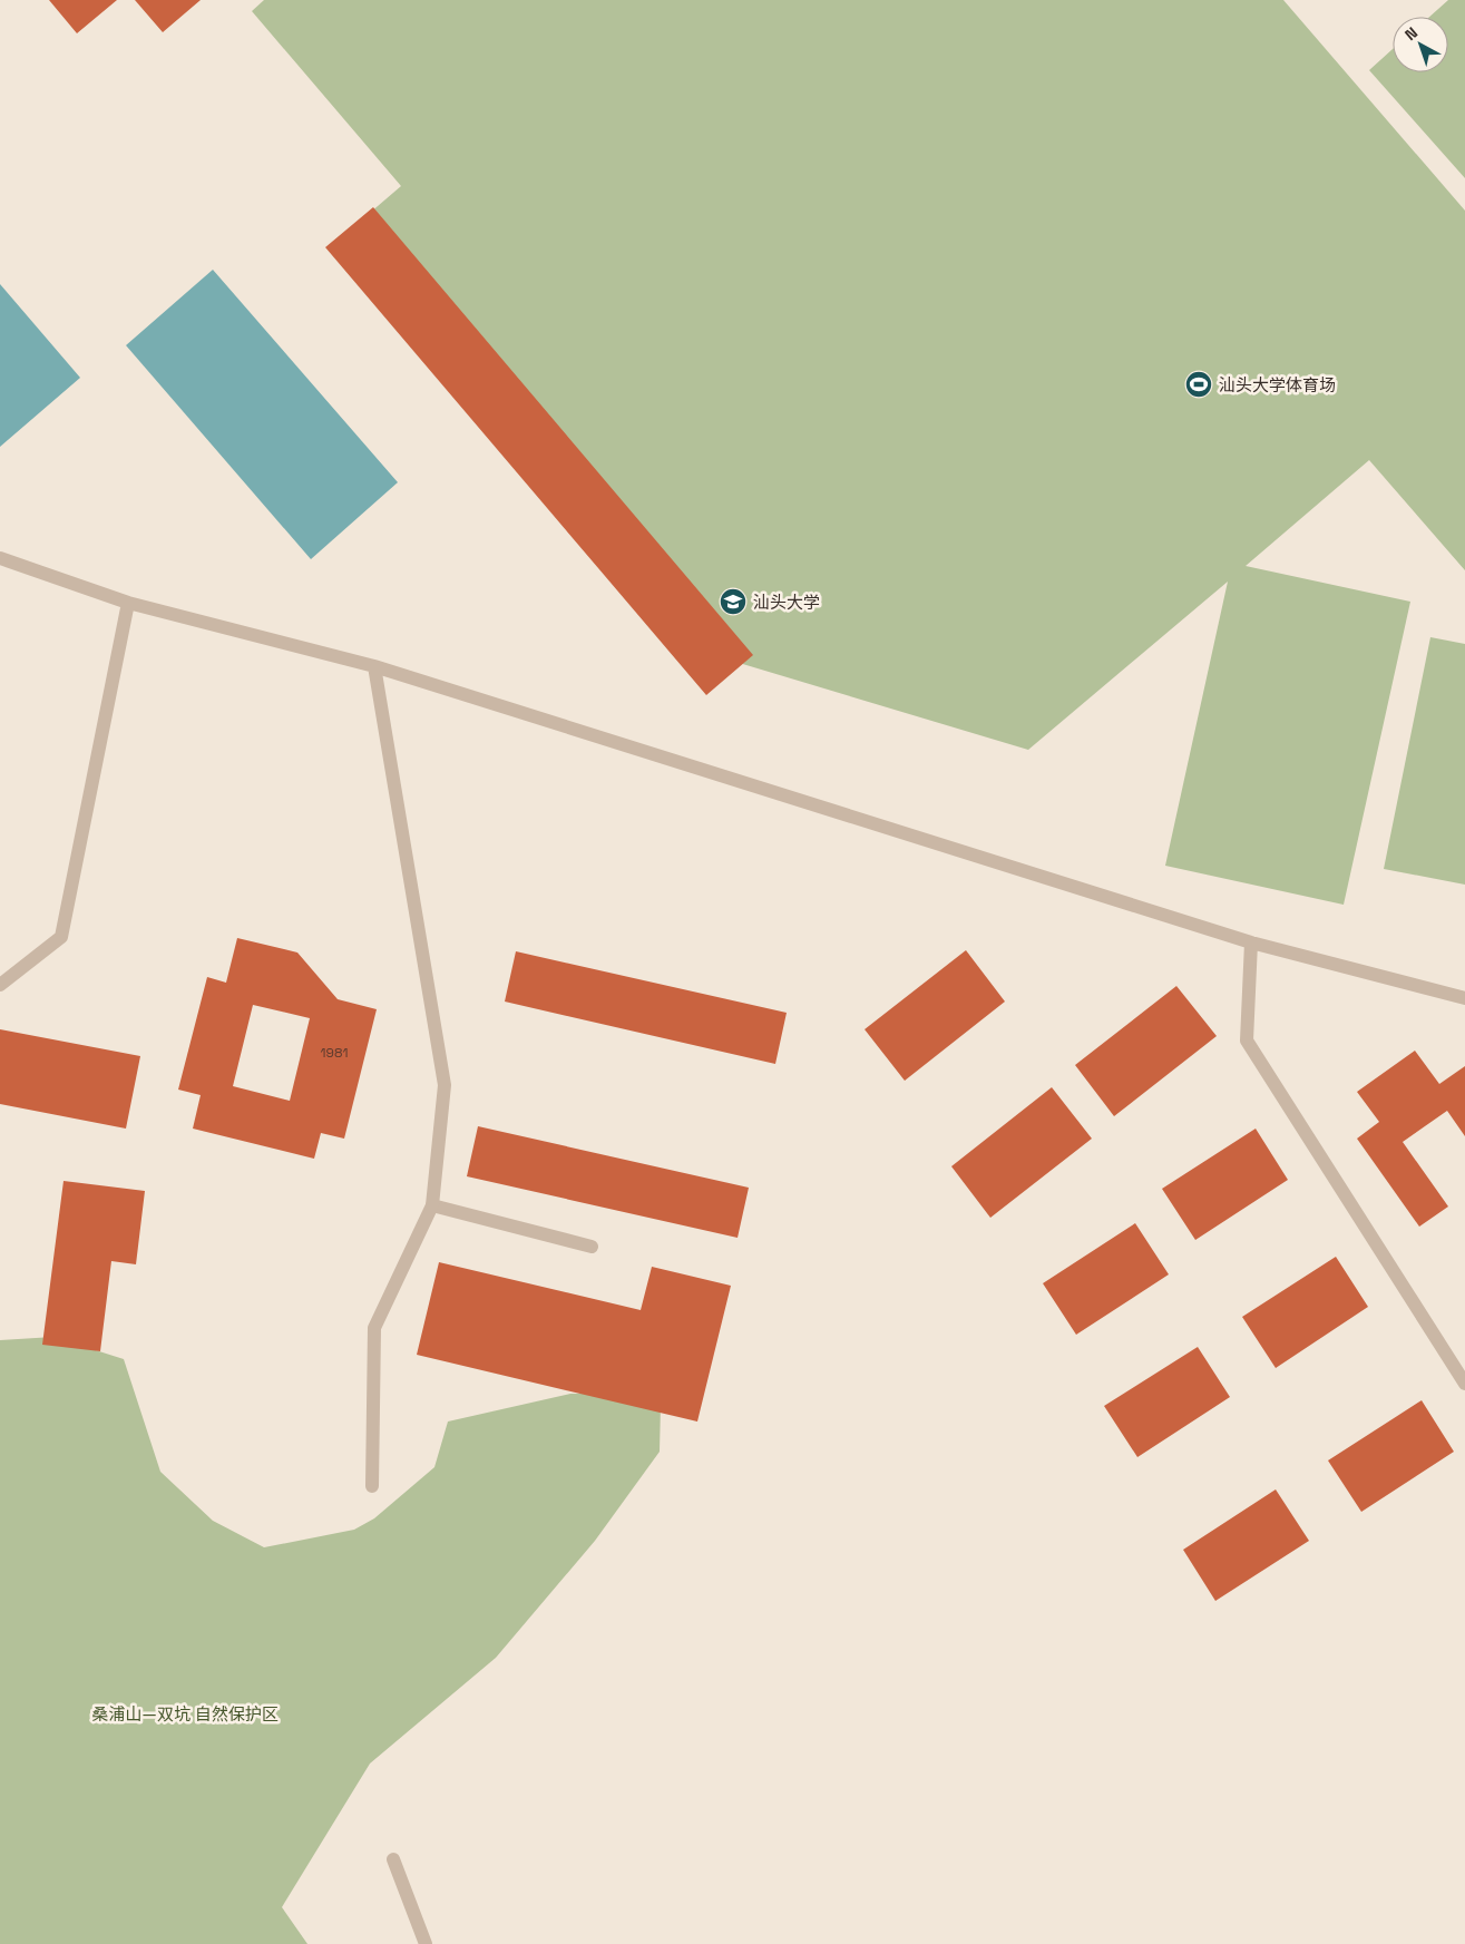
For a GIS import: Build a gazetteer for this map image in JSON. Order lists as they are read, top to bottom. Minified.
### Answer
{"parks":["桑浦山—双坑 自然保护区"],"places":{"sports":["汕头大学体育场"],"school or university":["汕头大学"]},"house_numbers":["1981"],"north":"top left"}
